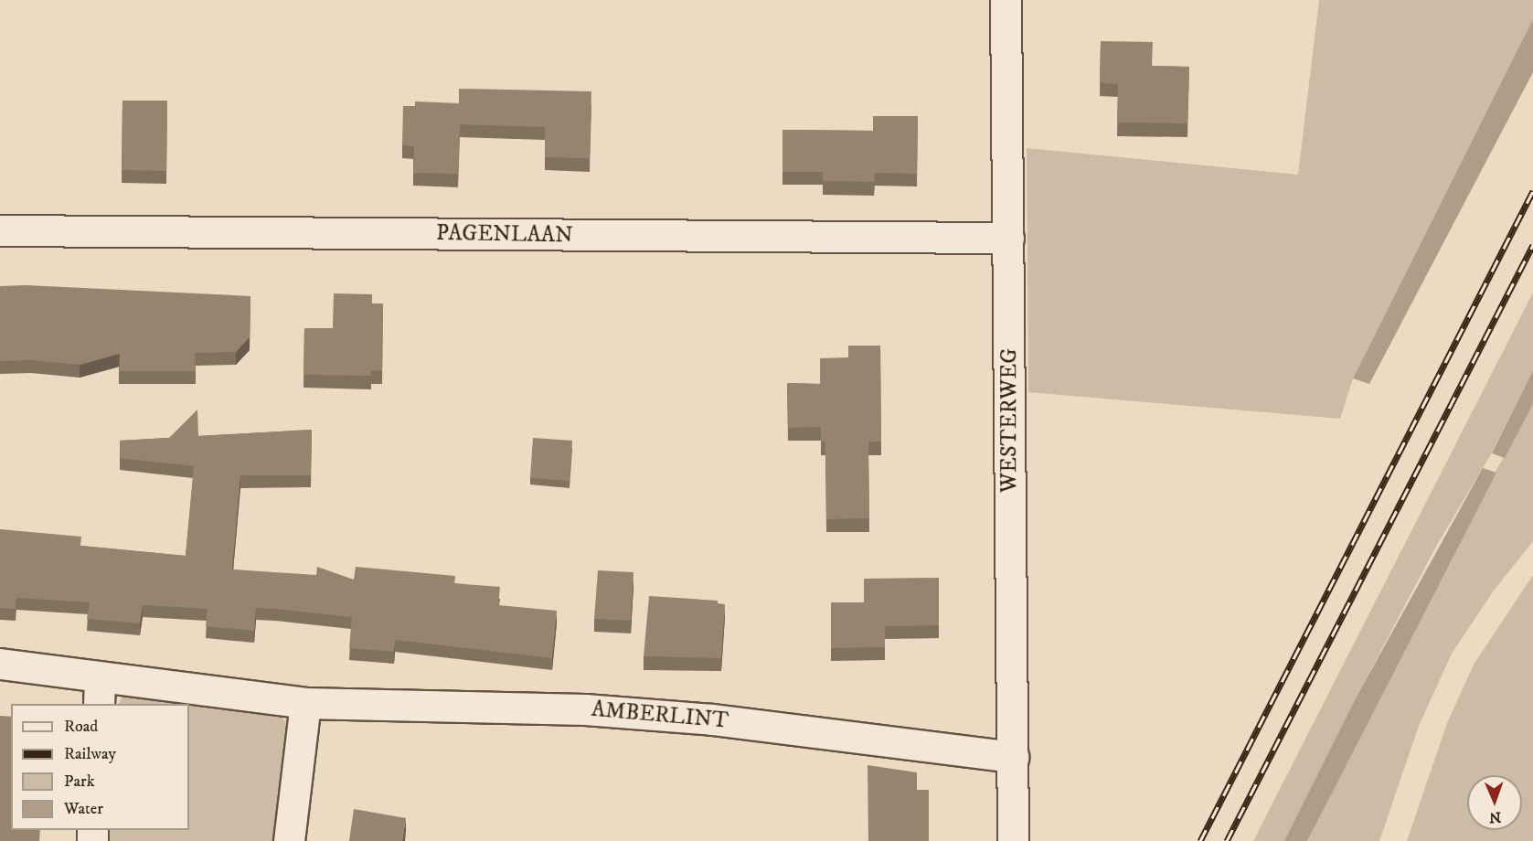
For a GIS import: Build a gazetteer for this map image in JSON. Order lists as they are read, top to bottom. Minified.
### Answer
{"streets":{"street":["PAGENLAAN","WESTERWEG","AMBERLINT"]},"crossings":[["PAGENLAAN","WESTERWEG"],["WESTERWEG","AMBERLINT"]],"legend":["Road","Railway","Park","Water"],"north":"bottom"}
